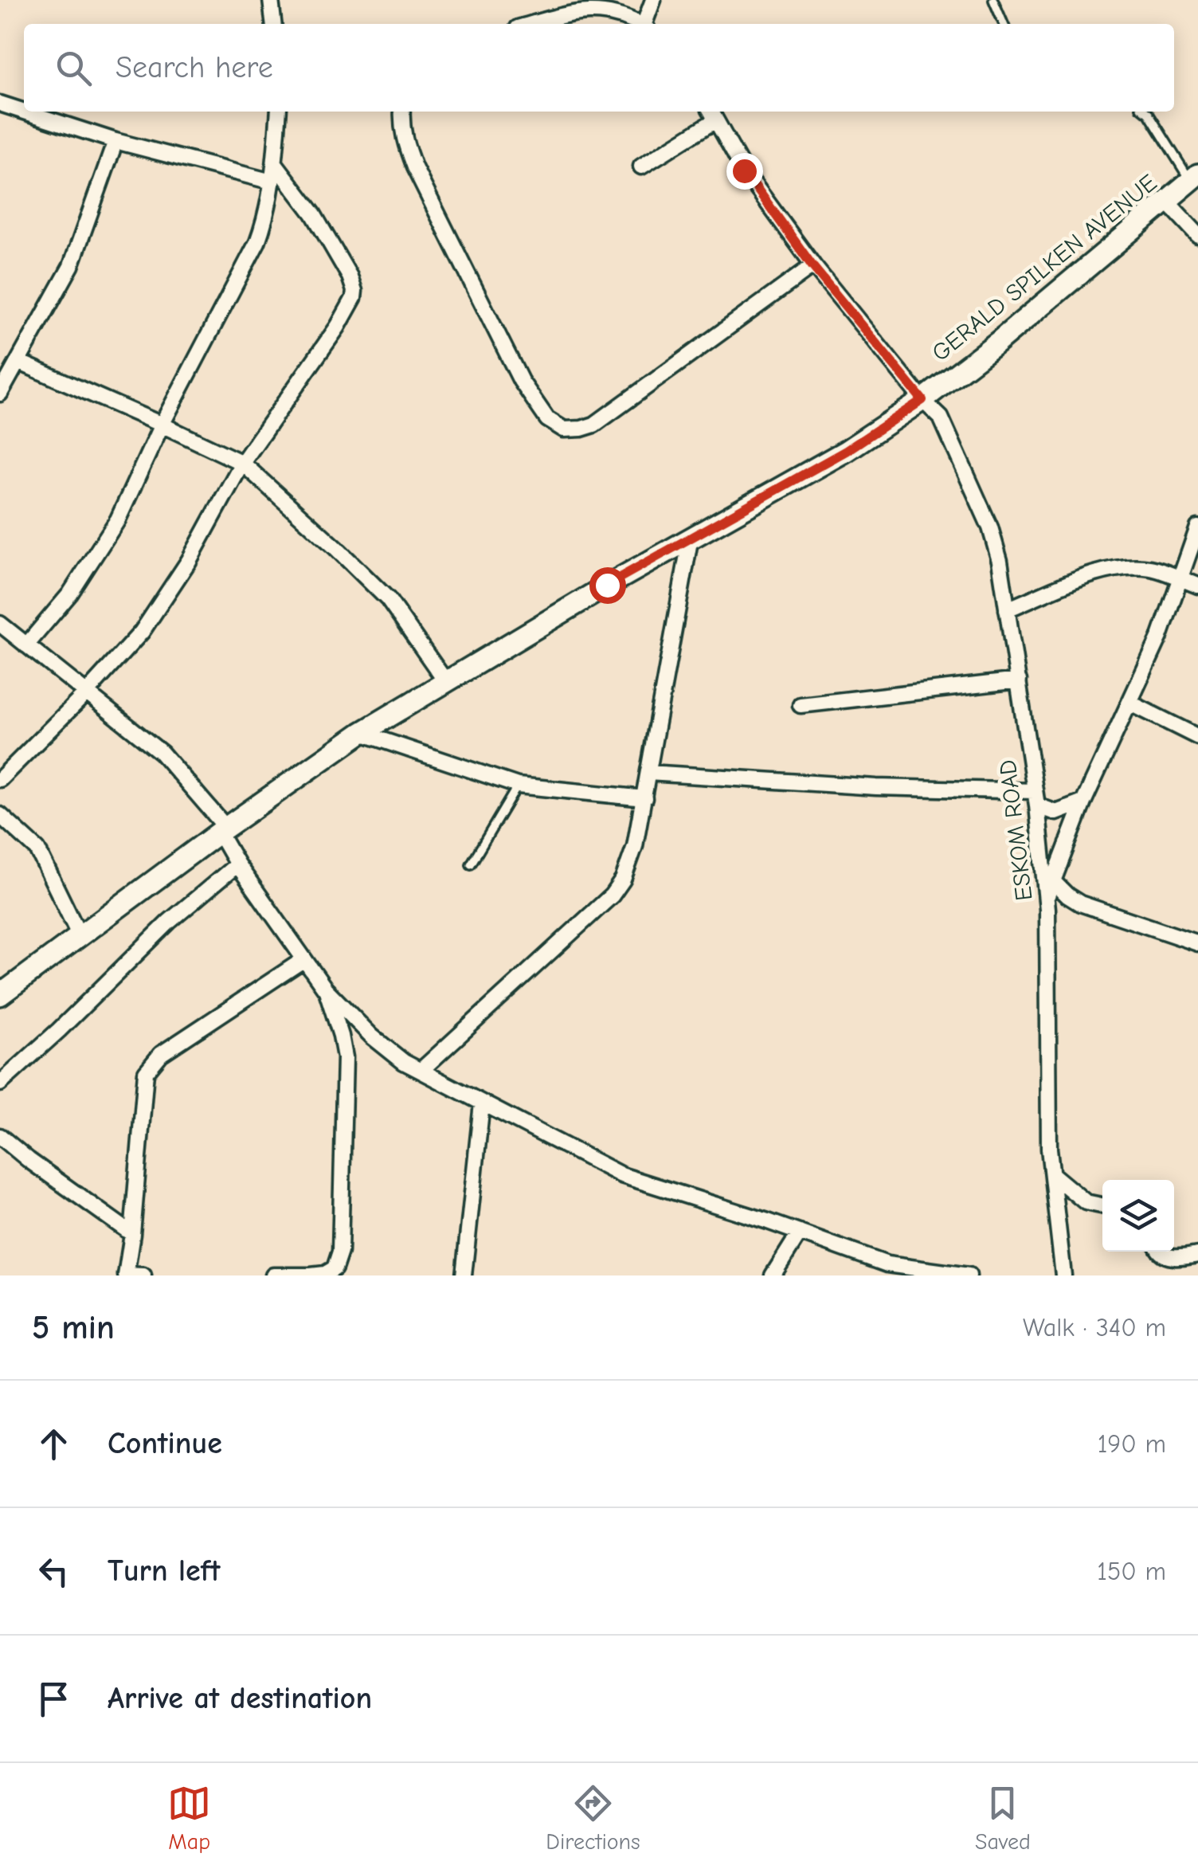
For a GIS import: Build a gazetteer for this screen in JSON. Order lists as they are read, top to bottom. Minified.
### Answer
{"streets":{"street":["GERALD SPILKEN AVENUE","ESKOM ROAD"]},"crossings":[["GERALD SPILKEN AVENUE","ESKOM ROAD"]],"page":{"search":"Search here","heading":["5 min","Walk · 340 m"],"list":[["Continue","190 m"],["Turn left","150 m"],"Arrive at destination"],"nav":["Map","Directions","Saved"]}}
